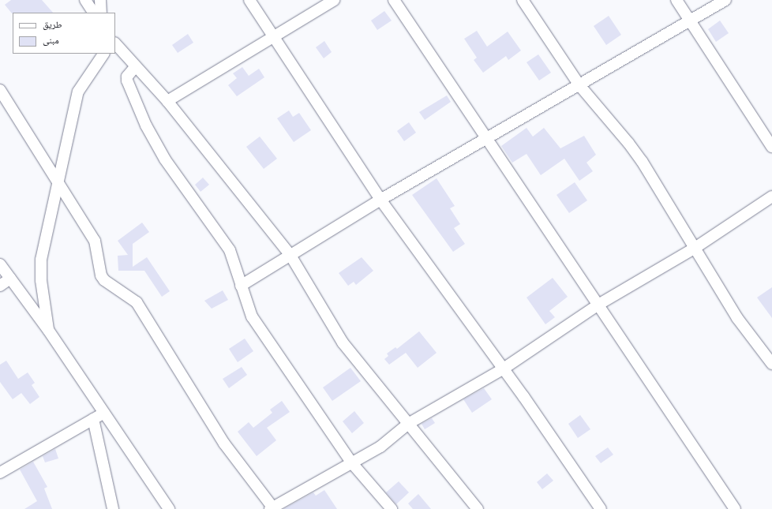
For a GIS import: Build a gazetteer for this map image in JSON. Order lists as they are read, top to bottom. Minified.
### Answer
{"legend":["طريق","مبنى"]}
